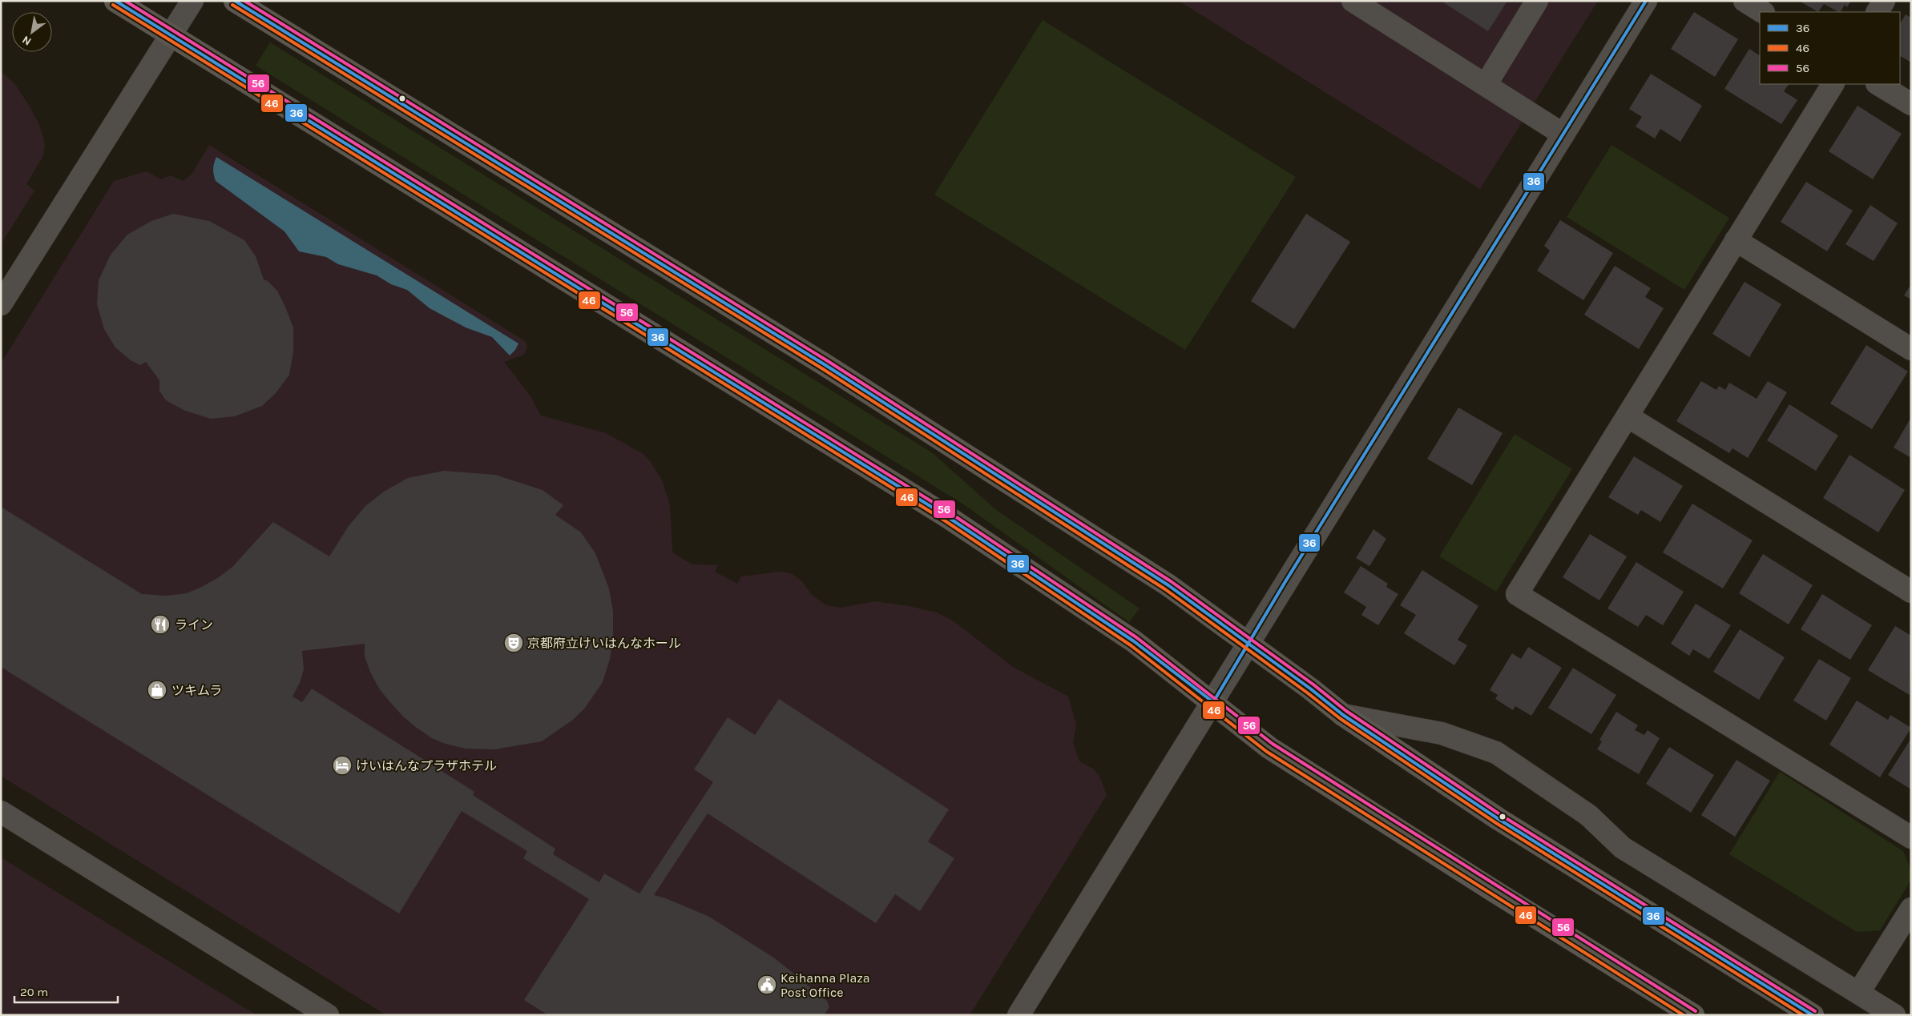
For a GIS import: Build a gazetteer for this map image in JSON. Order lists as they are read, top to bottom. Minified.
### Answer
{"places":{"restaurant":["ライン"],"theatre":["京都府立けいはんなホール"],"shop":["ツキムラ"],"hotel":["けいはんなプラザホテル"],"public building":["Keihanna Plaza Post Office"]},"lines":["transit line 36","transit line 56","transit line 46"],"legend":["36","46","56"],"scale_bar":"20 m","north":"bottom left"}
